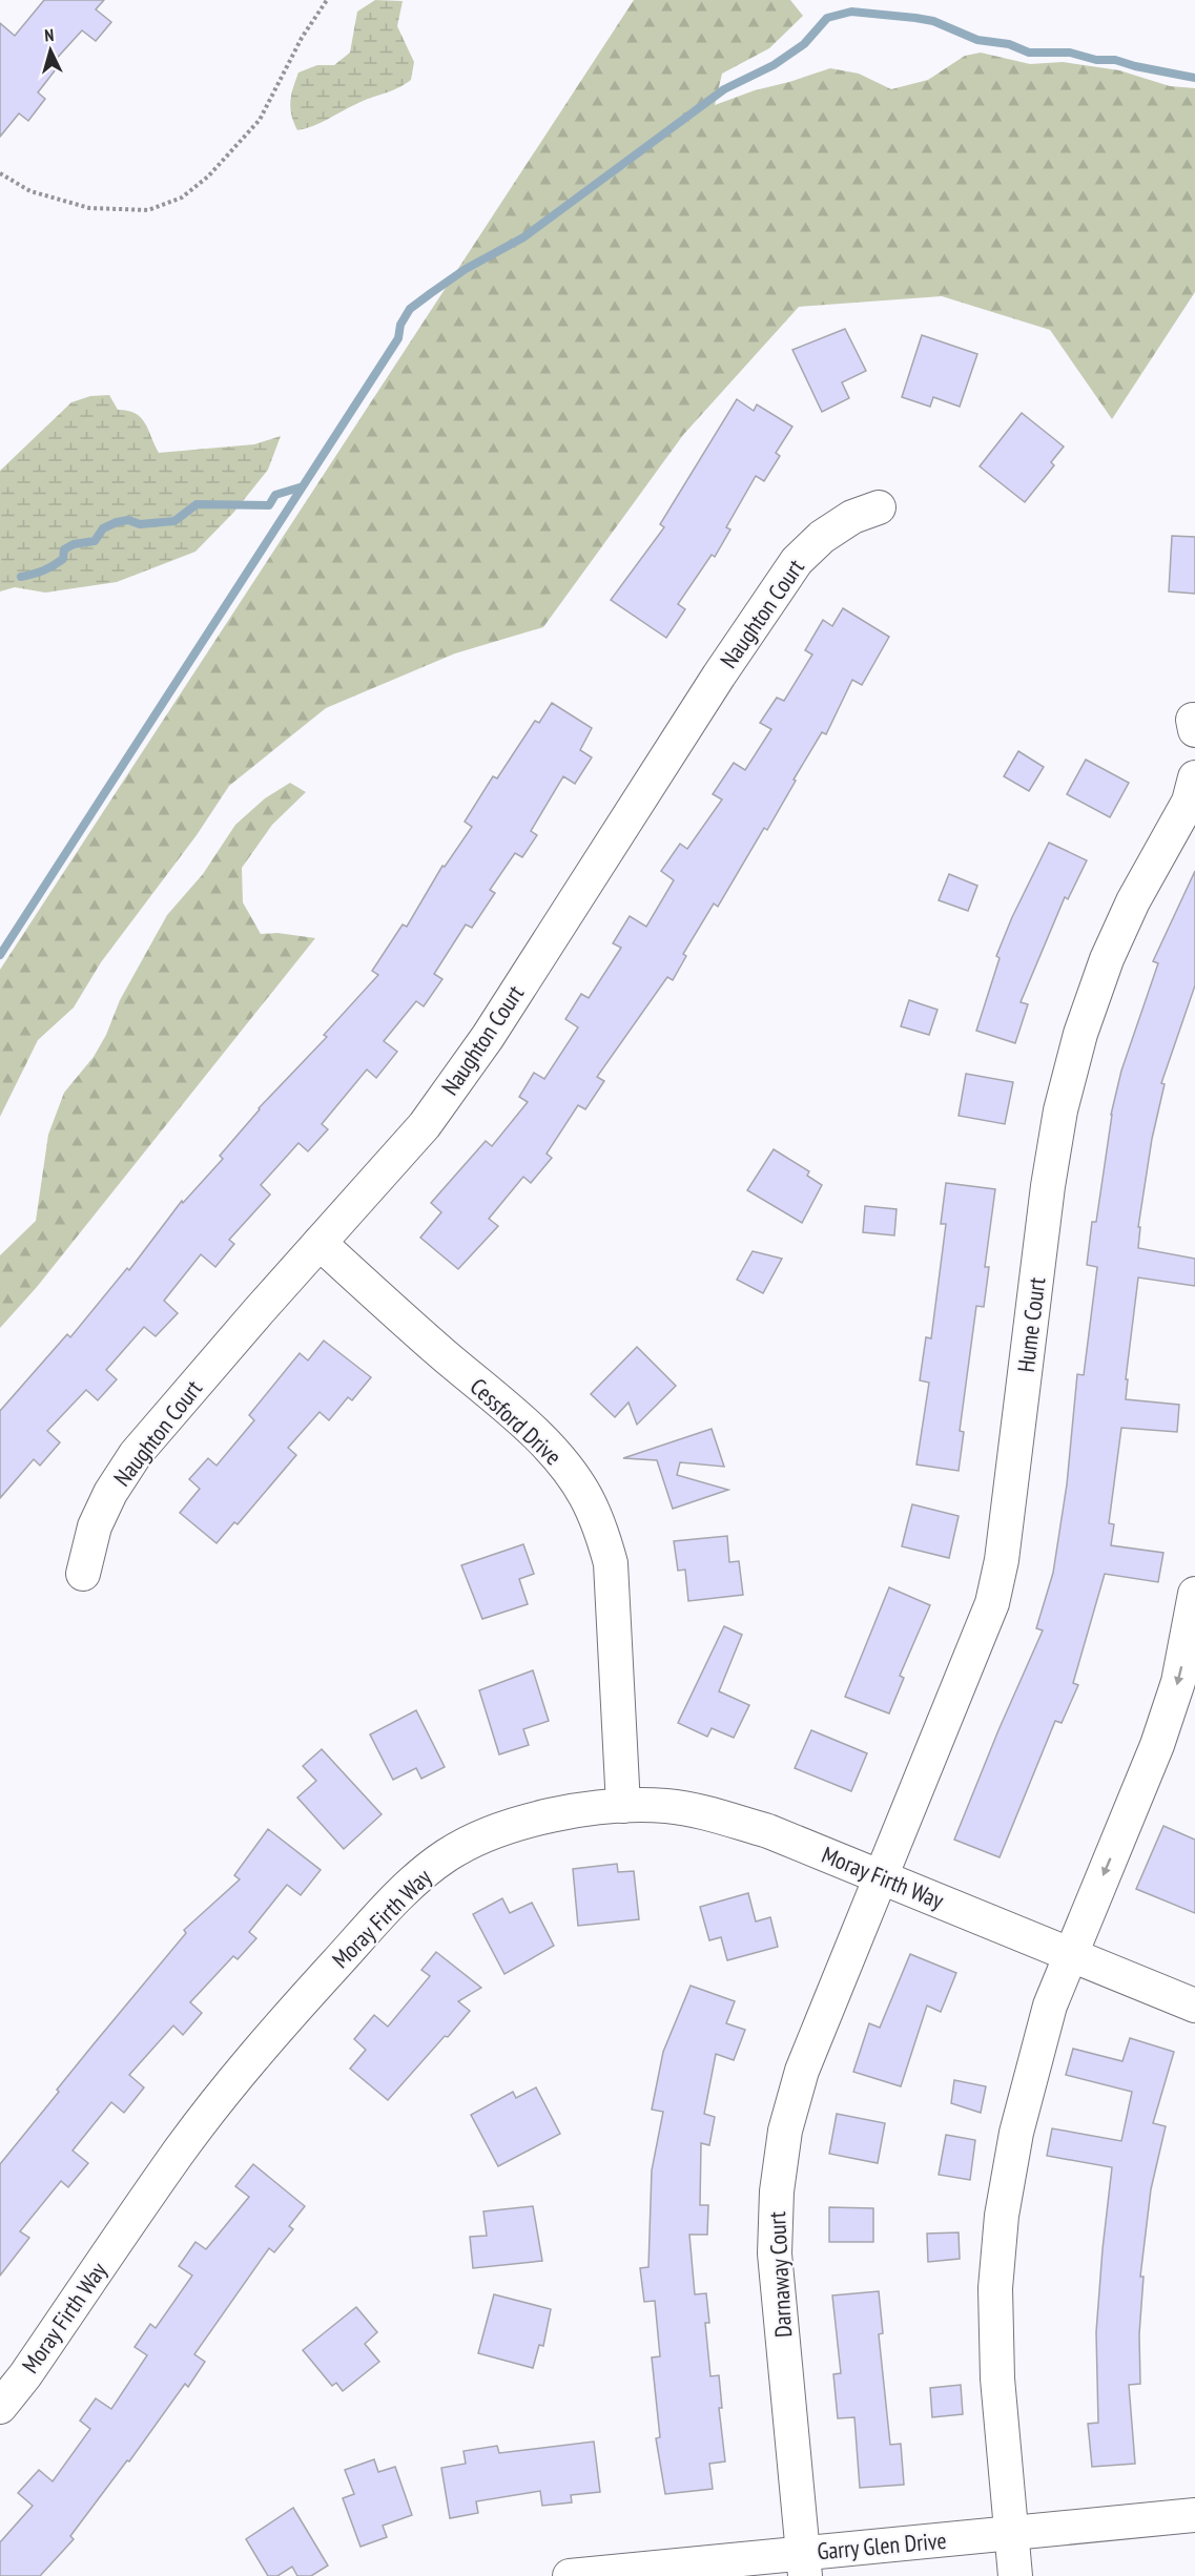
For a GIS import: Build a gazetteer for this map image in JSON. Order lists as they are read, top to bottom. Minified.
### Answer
{"streets":{"street":["Naughton Court","Hume Court","Cessford Drive","Moray Firth Way","Darnaway Court","Garry Glen Drive"]},"crossings":[["Naughton Court","Cessford Drive"],["Hume Court","Moray Firth Way"],["Hume Court","Darnaway Court"],["Cessford Drive","Moray Firth Way"],["Moray Firth Way","Darnaway Court"],["Darnaway Court","Garry Glen Drive"]],"north":"top"}
